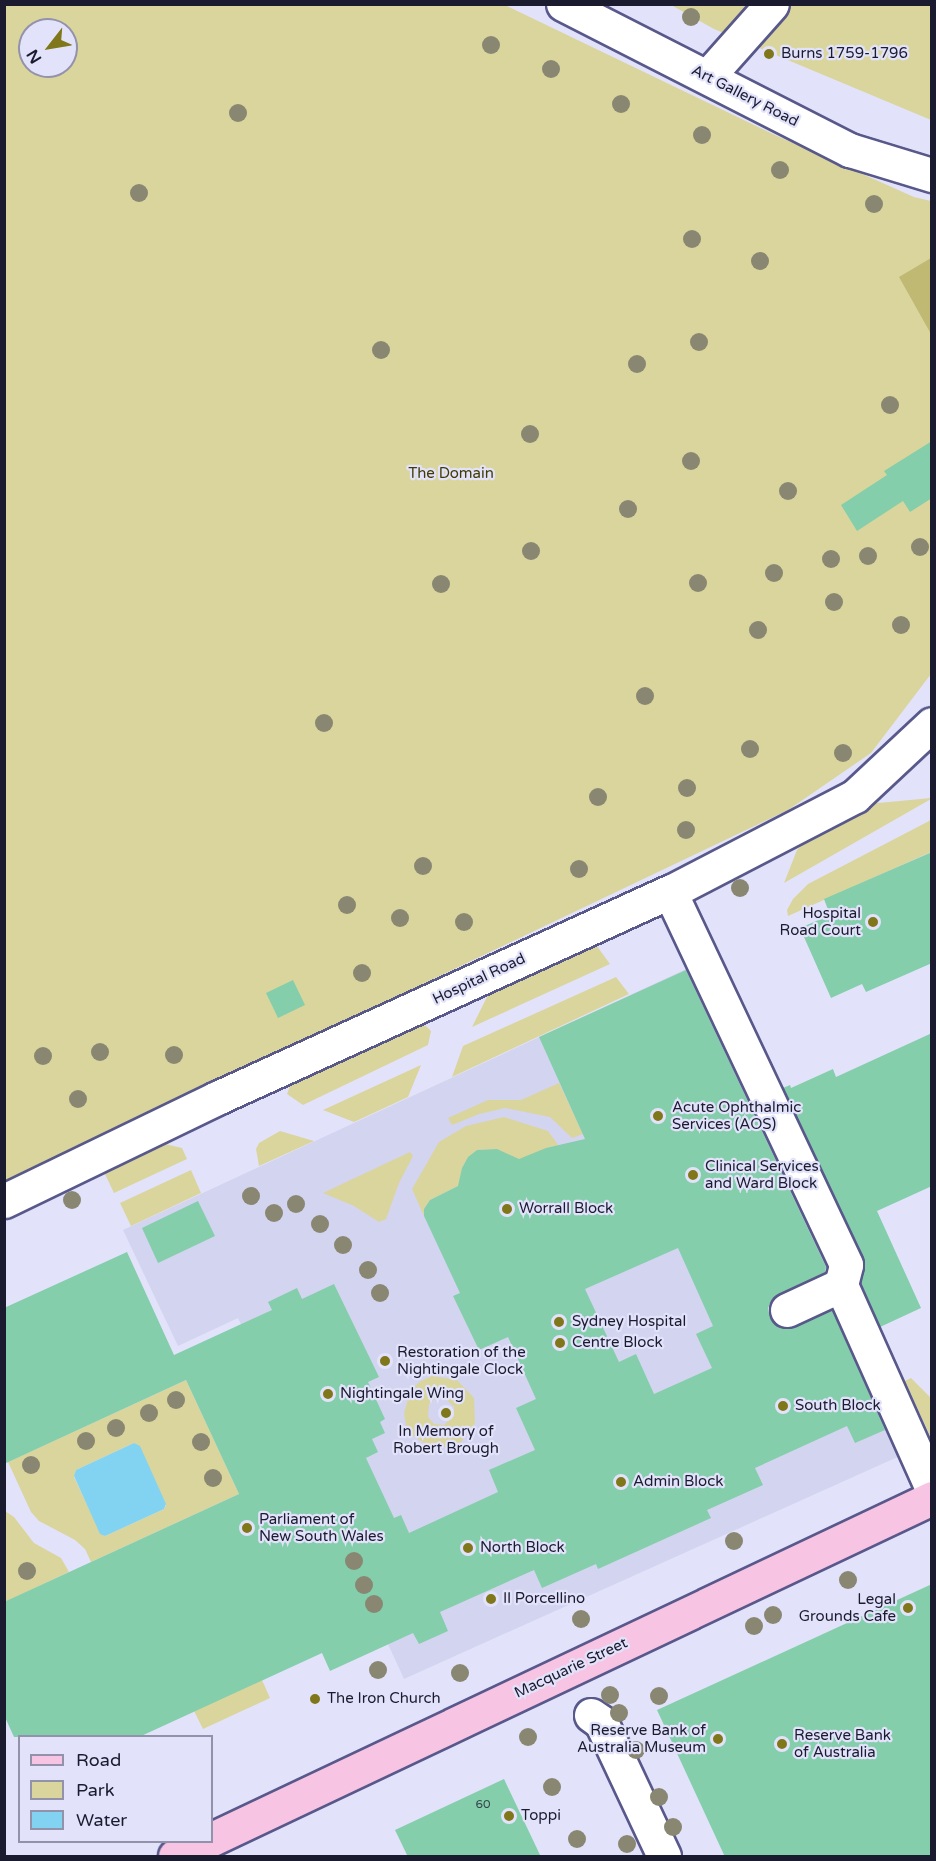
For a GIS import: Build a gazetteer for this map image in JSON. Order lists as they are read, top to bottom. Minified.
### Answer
{"streets":{"main road":["Macquarie Street"],"street":["Art Gallery Road","Hospital Road"]},"parks":["The Domain"],"places":["Burns 1759-1796","Hospital Road Court","Acute Ophthalmic Services (AOS)","Clinical Services and Ward Block","Worrall Block","Sydney Hospital","Centre Block","Restoration of the Nightingale Clock","Nightingale Wing","South Block","In Memory of Robert Brough","Admin Block","Parliament of New South Wales","North Block","Il Porcellino","Legal Grounds Cafe","The Iron Church","Reserve Bank of Australia Museum","Reserve Bank of Australia","Toppi"],"house_numbers":["60"],"legend":["Road","Park","Water"],"north":"bottom left"}
